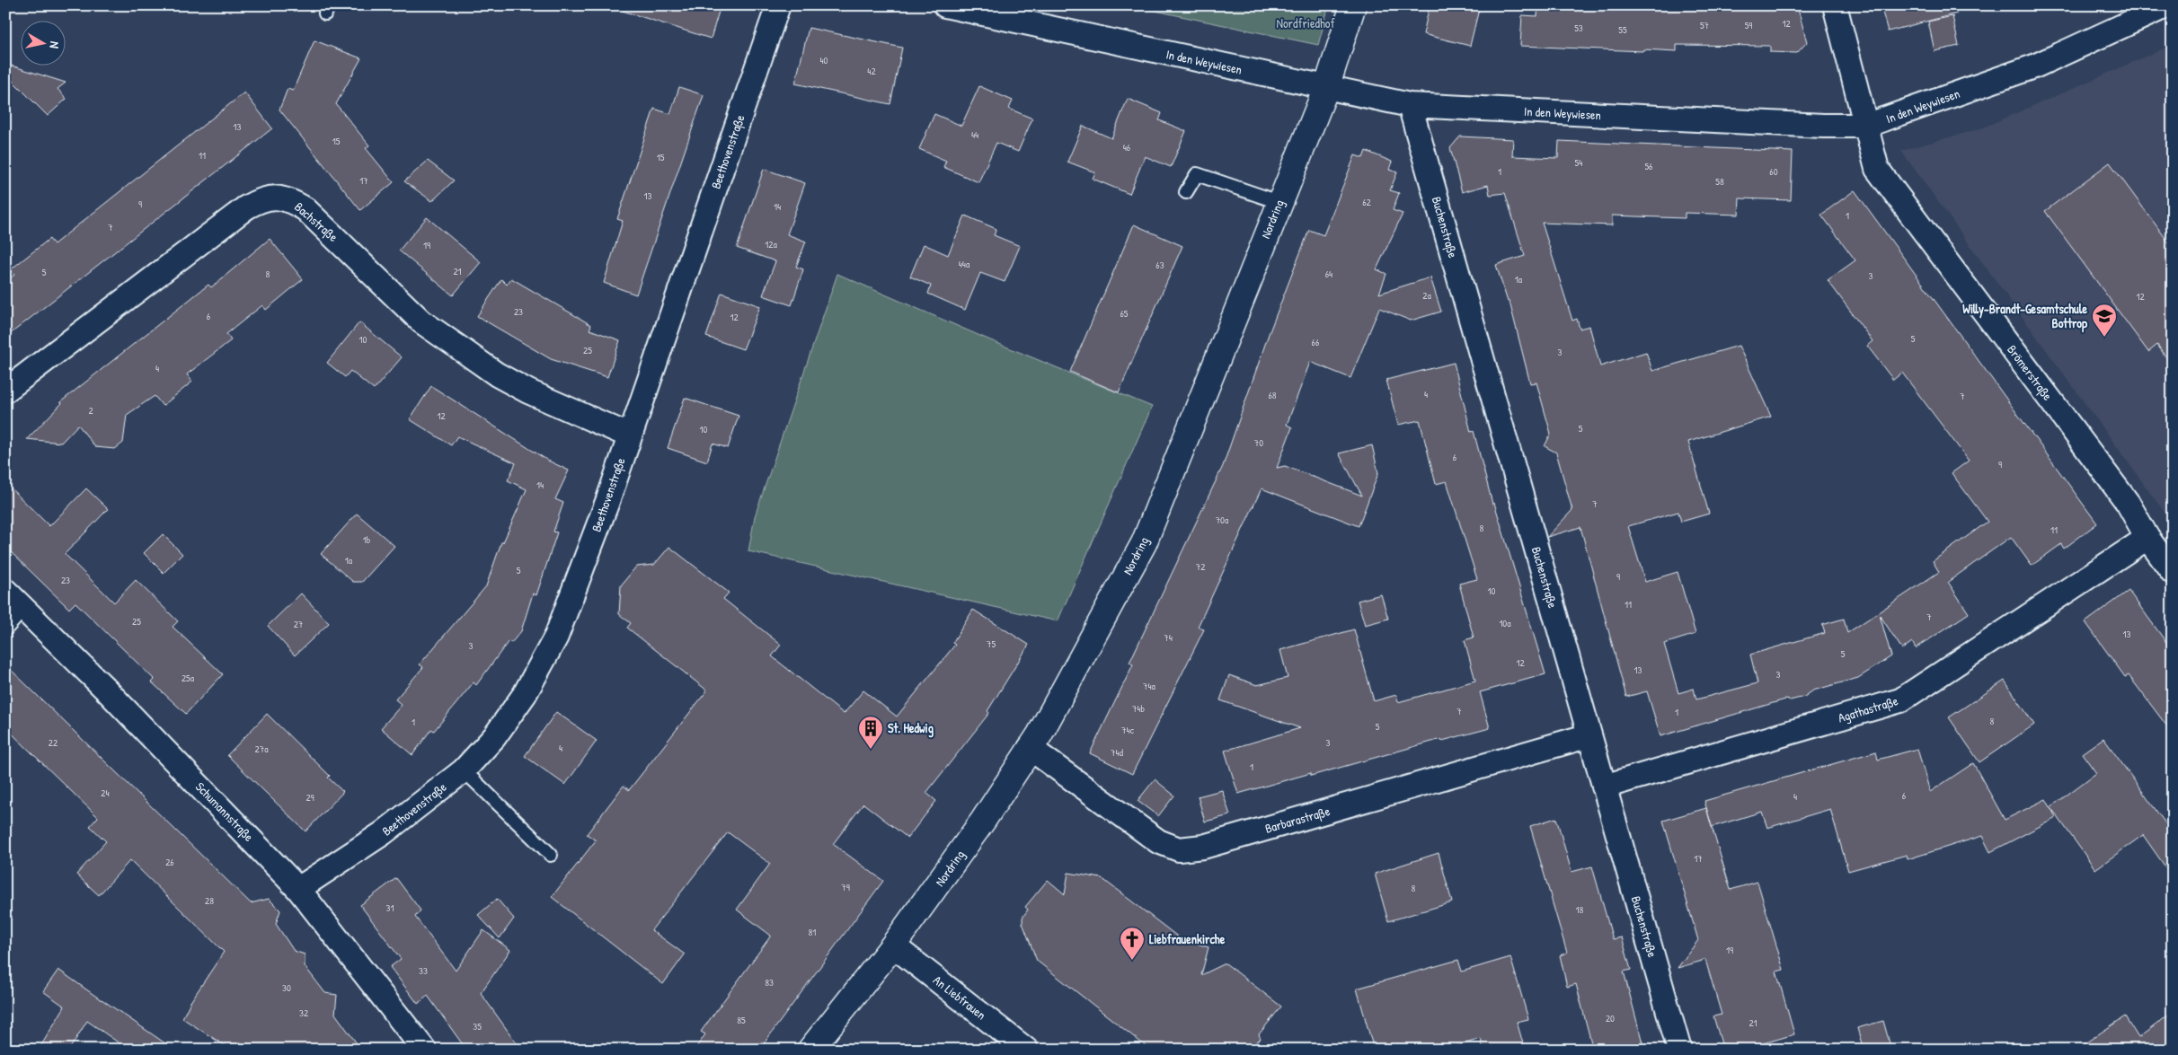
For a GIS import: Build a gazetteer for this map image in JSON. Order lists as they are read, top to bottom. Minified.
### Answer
{"streets":{"street":["In den Weywiesen","Beethovenstraße","Nordring","Bachstraße","Buchenstraße","Brömerstraße","Agathastraße","Schumannstraße","Barbarastraße","An Liebfrauen"]},"crossings":[["In den Weywiesen","Nordring"],["In den Weywiesen","Buchenstraße"],["In den Weywiesen","Brömerstraße"],["Beethovenstraße","Bachstraße"],["Beethovenstraße","Schumannstraße"],["Nordring","Barbarastraße"],["Nordring","An Liebfrauen"],["Buchenstraße","Agathastraße"],["Buchenstraße","Barbarastraße"],["Brömerstraße","Agathastraße"]],"parks":["Nordfriedhof"],"places":{"school or university":["Willy-Brandt-Gesamtschule Bottrop"],"building":["St. Hedwig"],"church":["Liebfrauenkirche"]},"house_numbers":["12","57","59","53","55","40","42","13","44","15","46","11","15","54","56","1","60","17","58","13","62","9","14","1","7","12a","19","44a","63","21","5","8","64","3","1a","2a","12","23","65","6","12","5","10","66","25","3","4","4","68","7","2","12","5","10","70","6","9","14","7","70a","8","11","1b","1a","72","5","9","23","10","11","7","25","10a","27","13","74","75","3","5","12","13","3","25a","74a","74b","7","1","8","1","5","74c","22","3","4","27a","74d","1","24","6","4","29","17","26","79","8","28","31","18","81","19","33","83","30","32","20","85","21","35"],"north":"right"}
